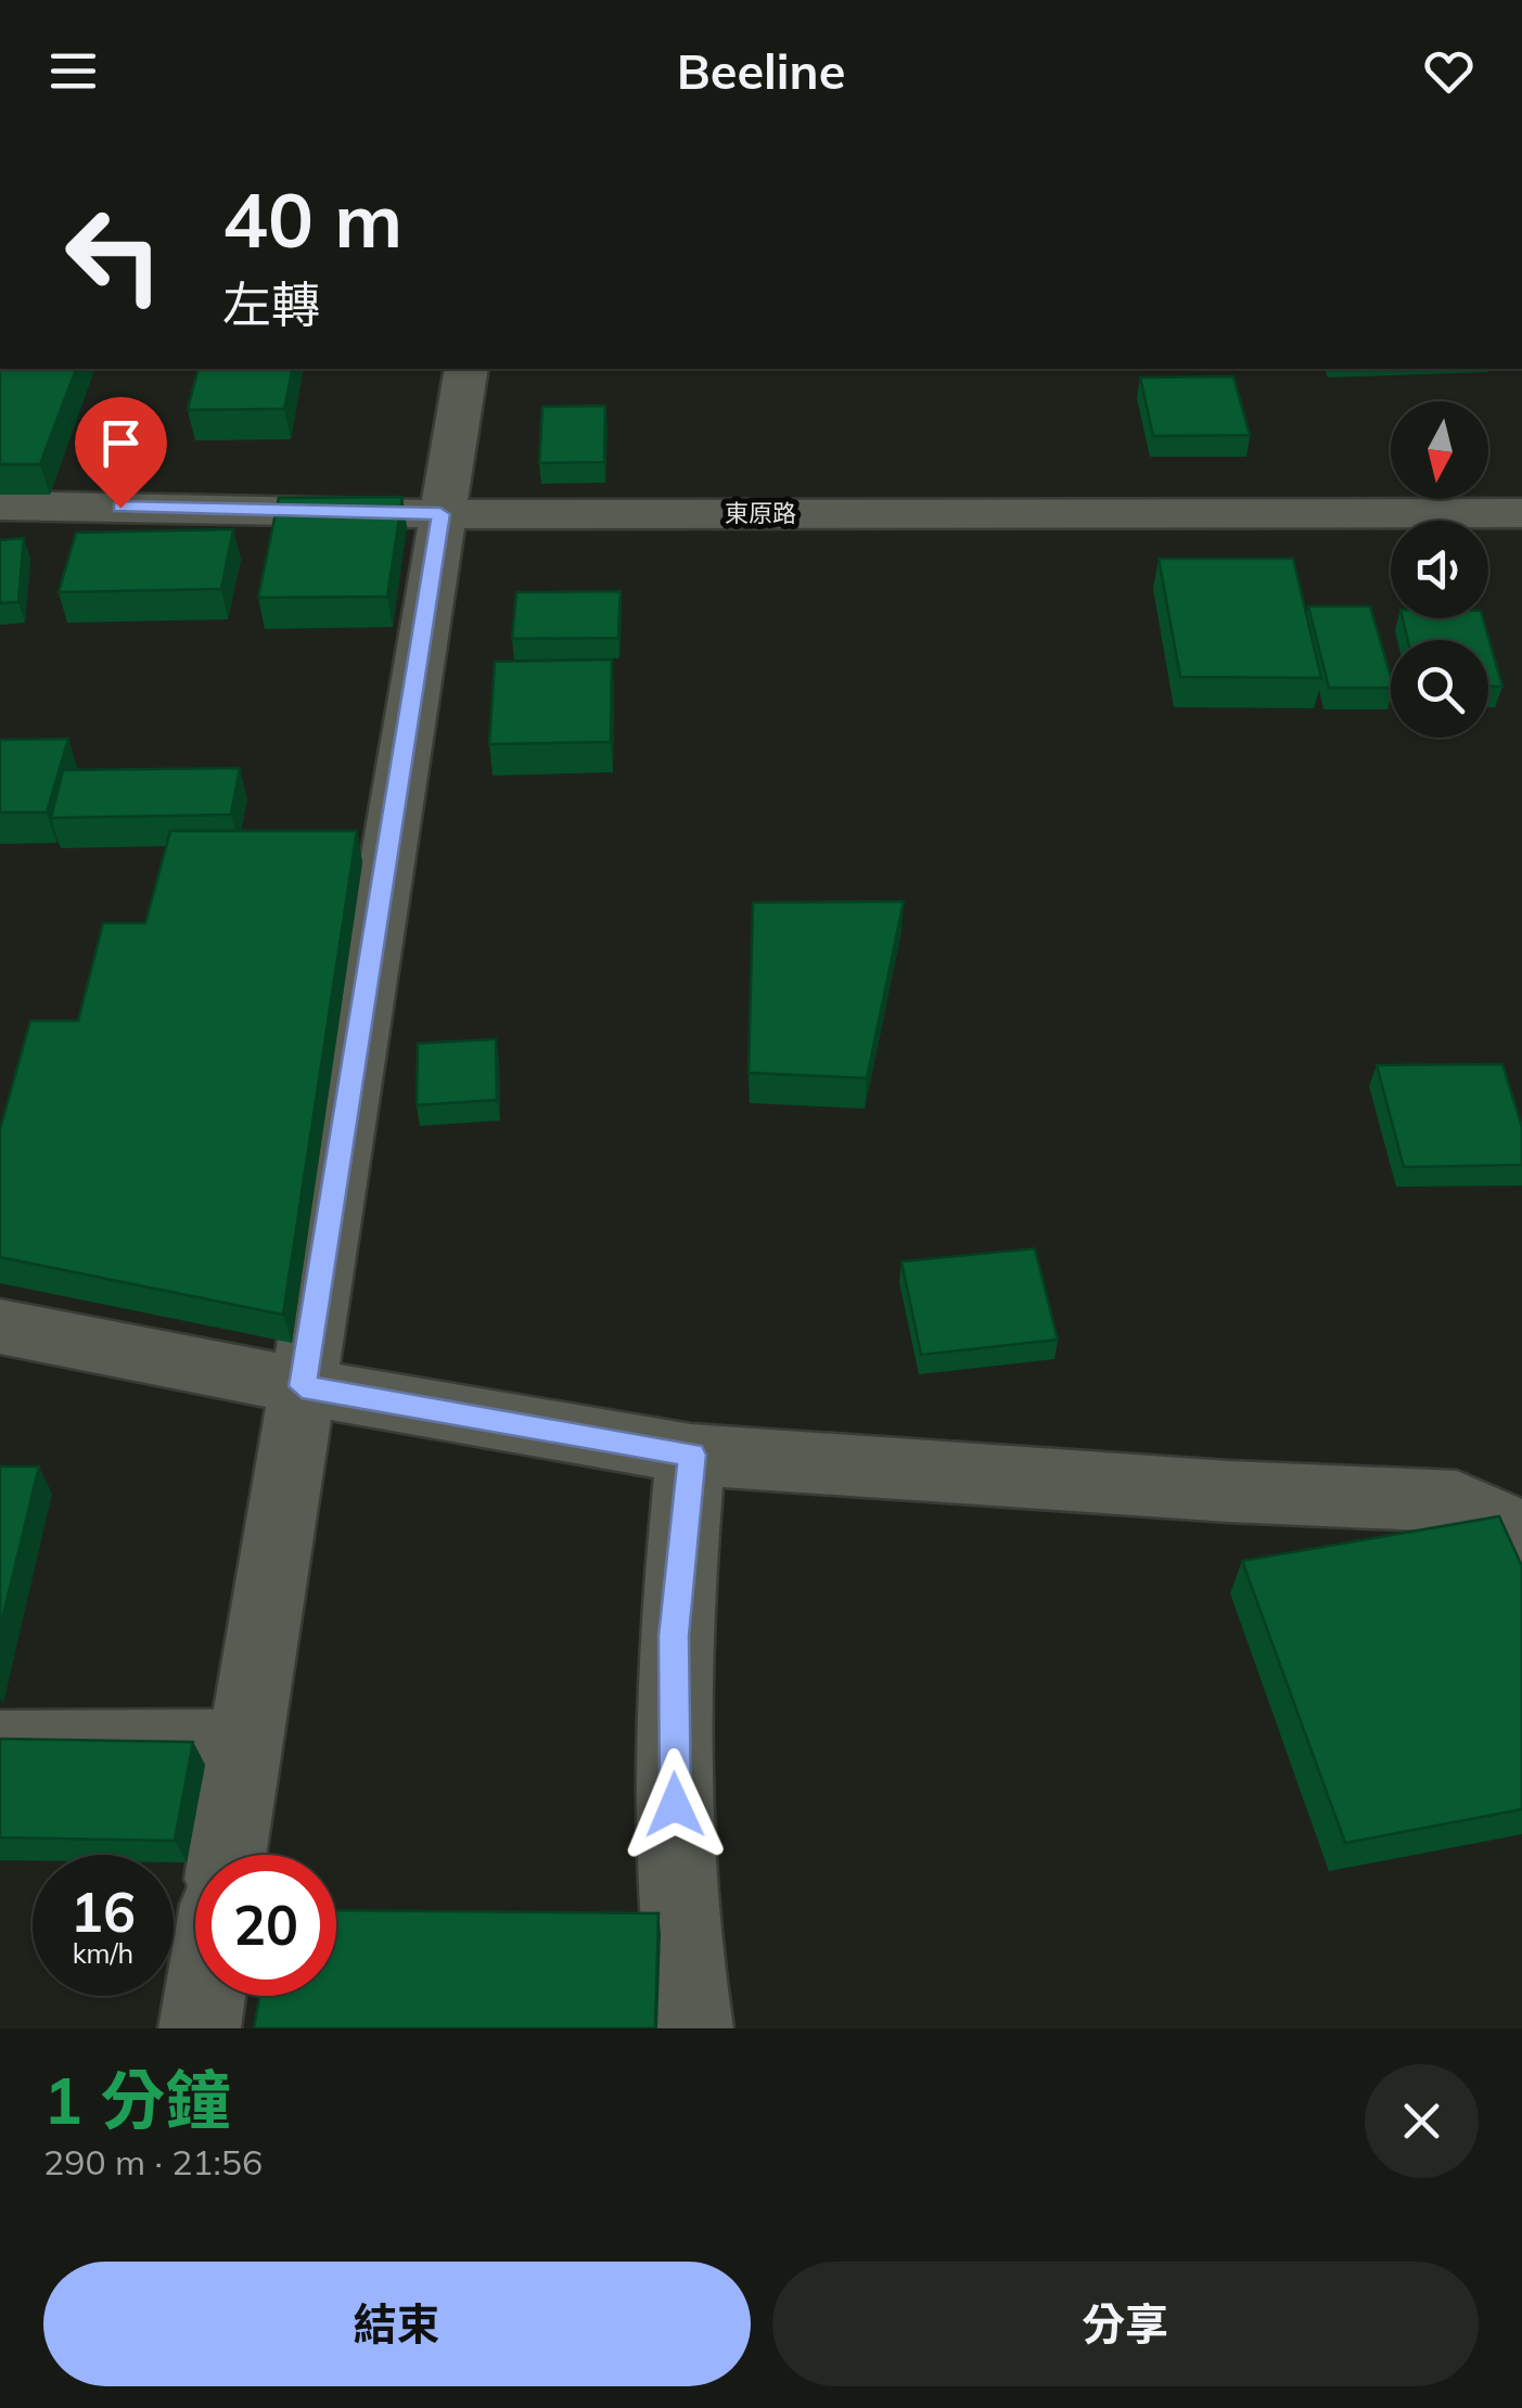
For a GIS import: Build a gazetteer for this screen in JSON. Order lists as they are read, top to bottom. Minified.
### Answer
{"streets":{"street":["東原路"]},"north":"bottom","page":{"header":"Beeline","turn":["40 m","左轉"],"speed":"16 km/h","limit":"20","heading":["1 分鐘","290 m · 21:56"],"buttons":["結束","分享"]}}
